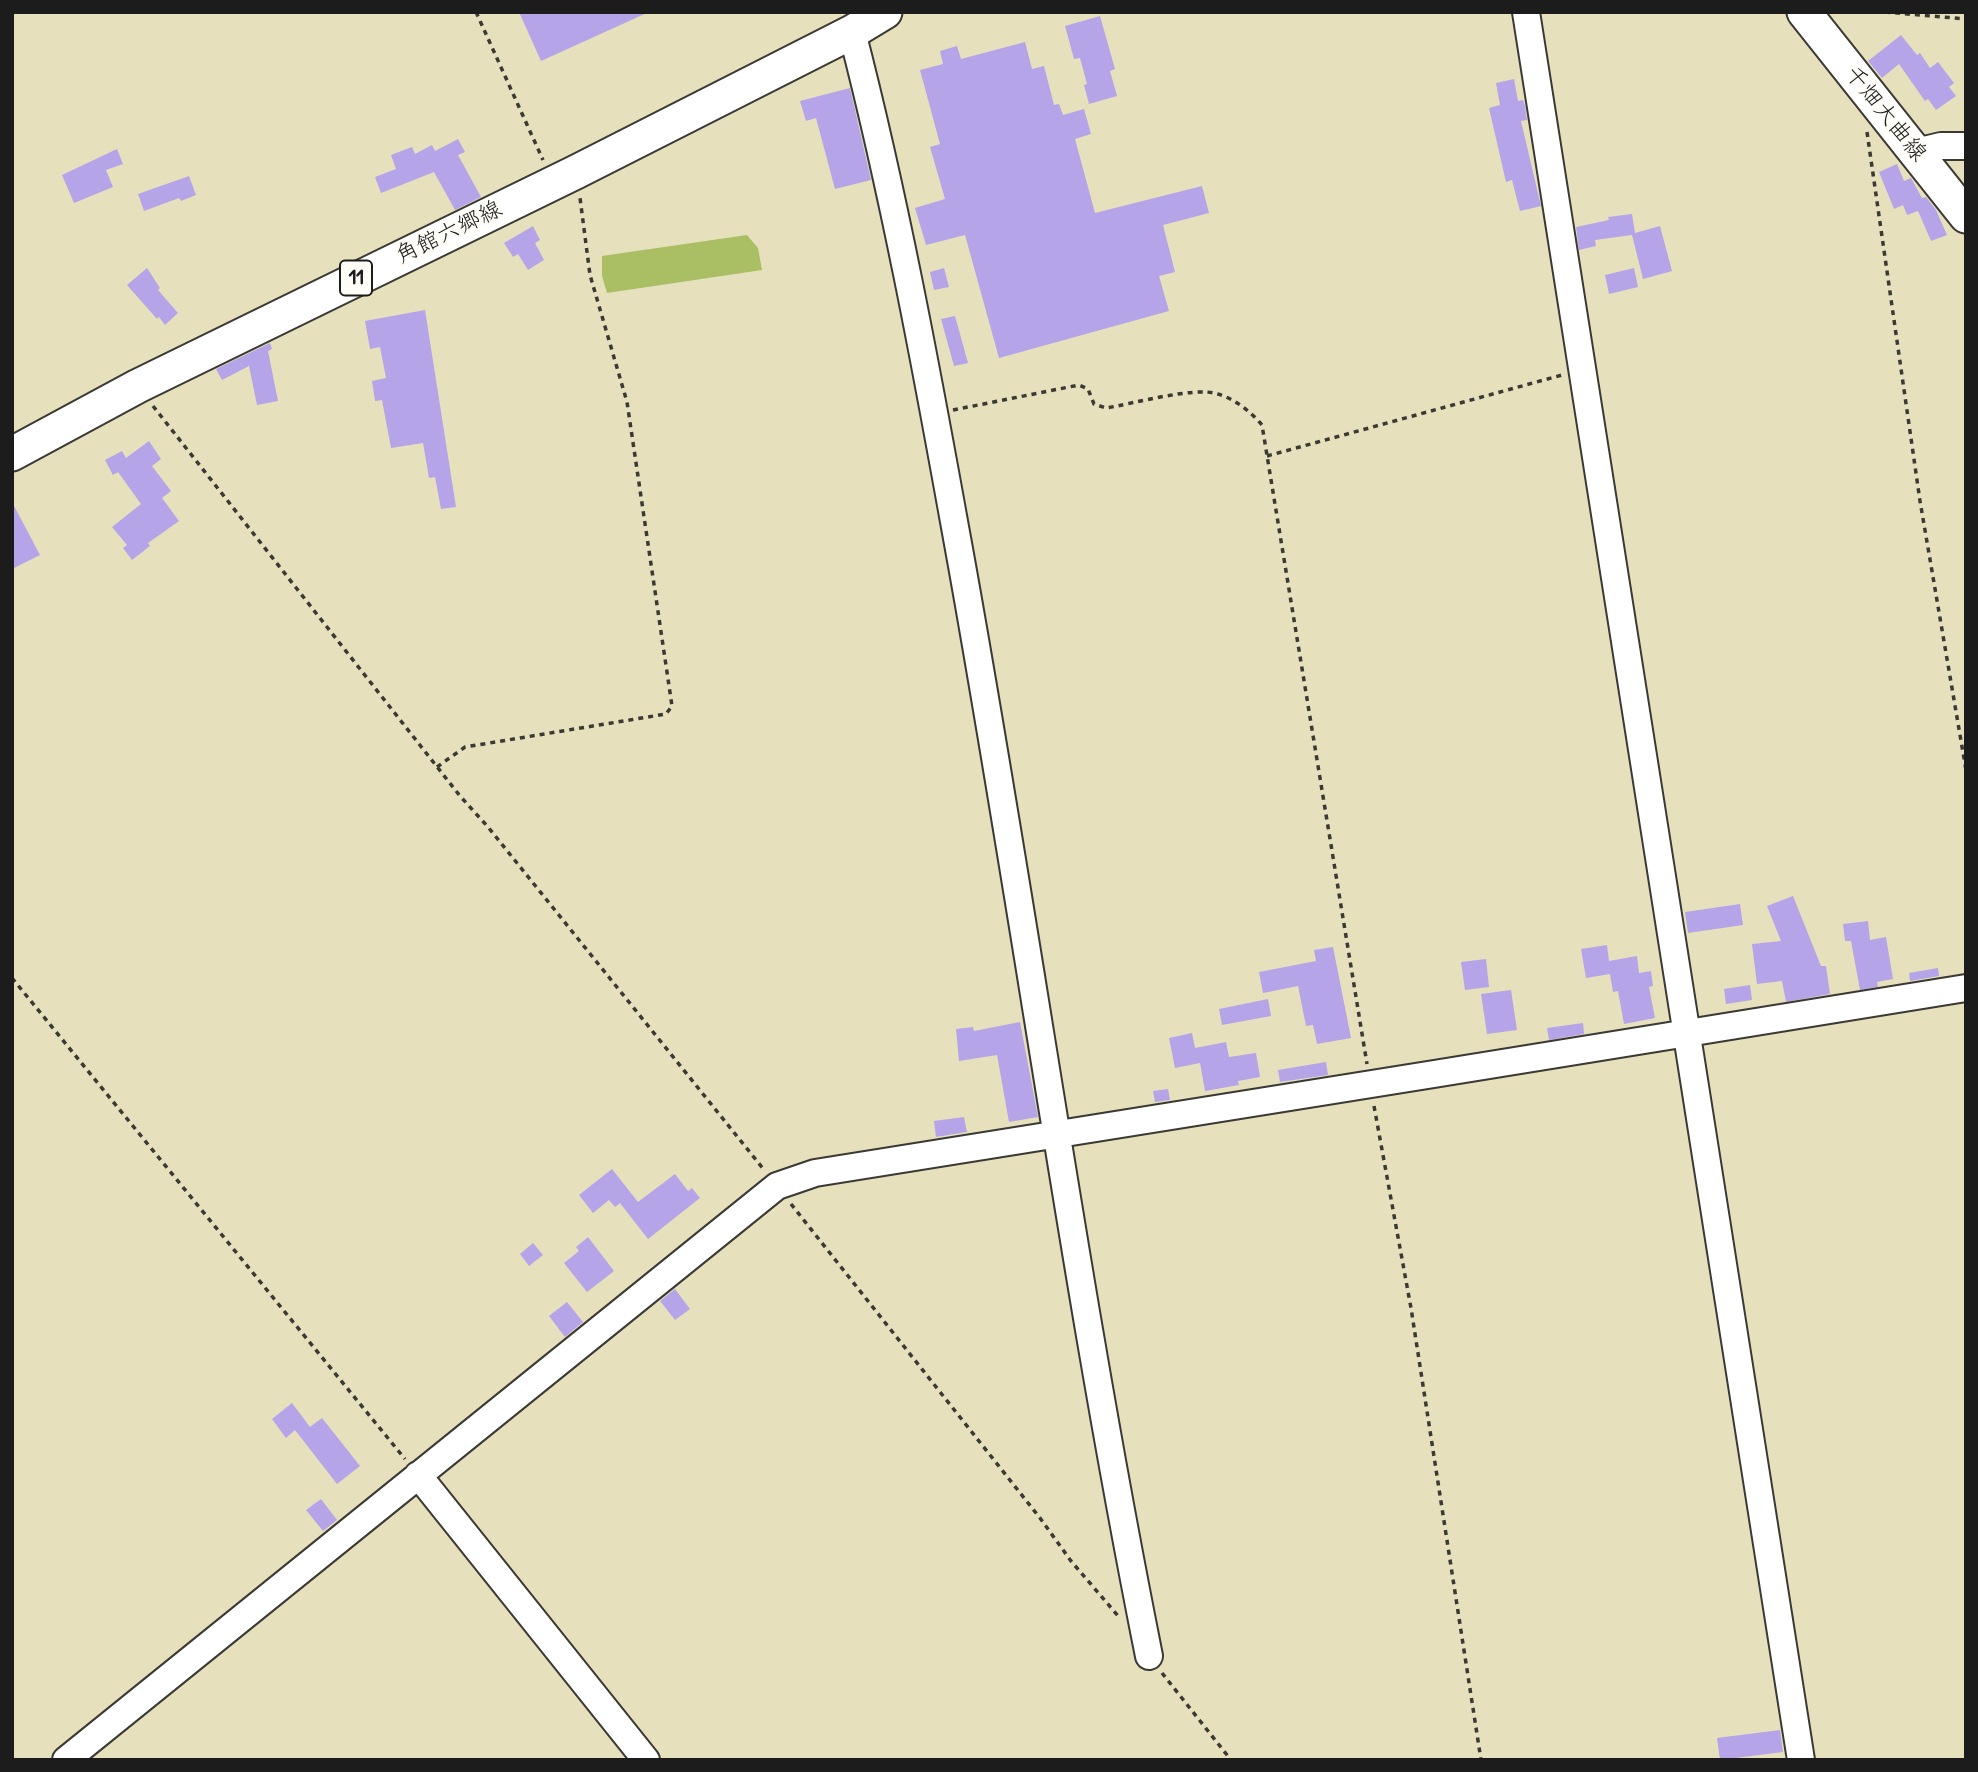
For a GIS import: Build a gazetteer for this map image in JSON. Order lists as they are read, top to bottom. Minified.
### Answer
{"streets":{"main road":["千畑大曲線","角館六郷線","11"]}}
